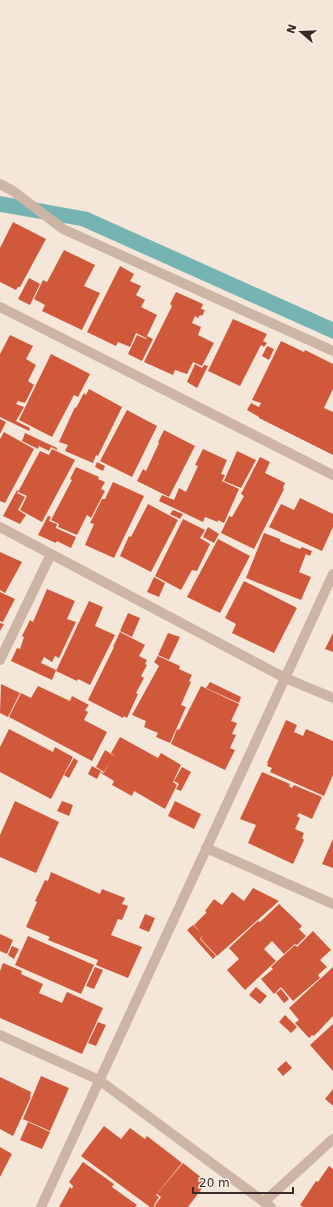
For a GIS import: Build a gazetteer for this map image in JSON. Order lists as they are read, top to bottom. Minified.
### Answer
{"scale_bar":"20 m","north":"left"}
